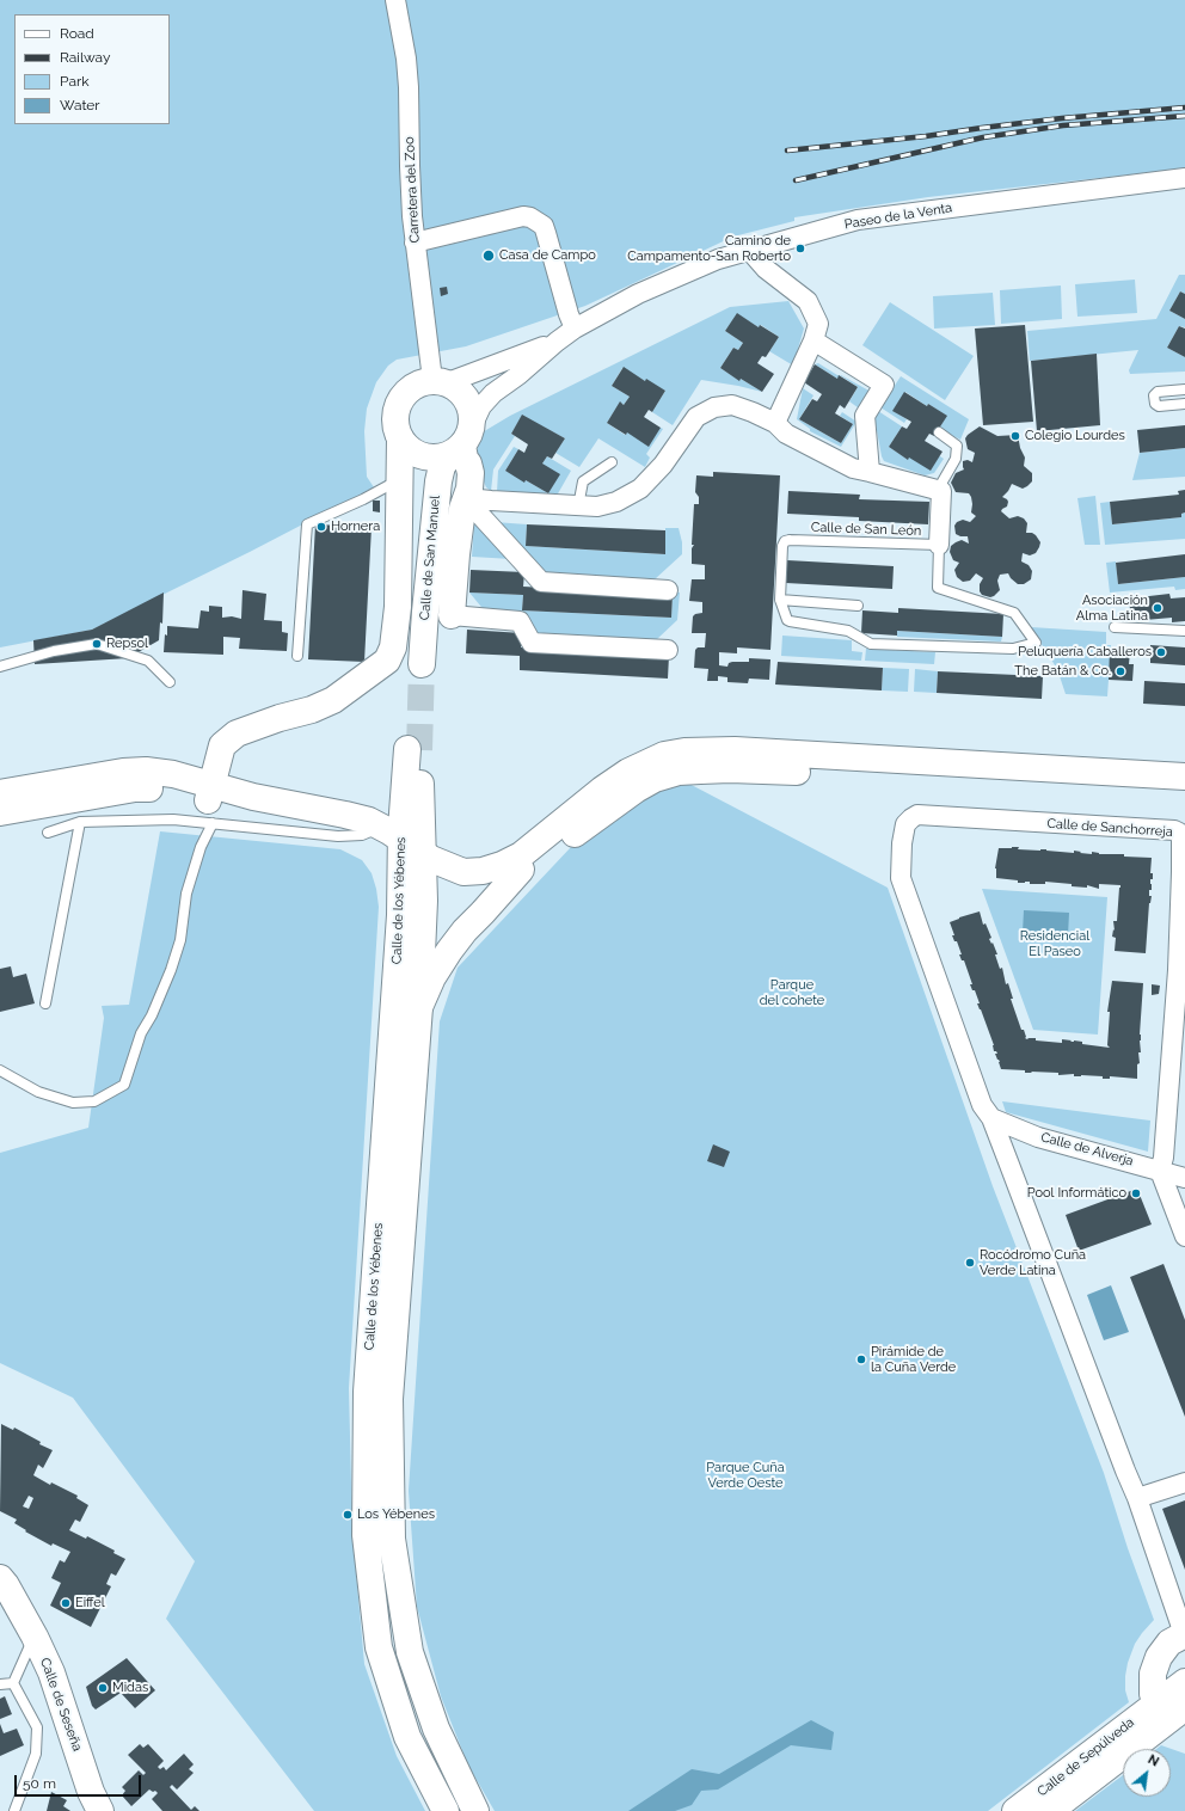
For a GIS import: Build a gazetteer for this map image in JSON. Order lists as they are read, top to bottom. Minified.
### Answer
{"streets":{"main road":["Calle de San Manuel","Calle de los Yébenes","Calle de Seseña","Calle de Sepúlveda"],"street":["Carretera del Zoo","Paseo de la Venta","Calle de Sanchorreja","Calle de Alverja"],"lane":["Calle de San León"]},"crossings":[["Carretera del Zoo","Calle de San Manuel"],["Calle de Sanchorreja","Calle de Alverja"]],"parks":["Residencial El Paseo","Parque del cohete","Parque Cuña Verde Oeste"],"places":["Camino de Campamento-San Roberto","Casa de Campo","Colegio Lourdes","Hornera","Asociación Alma Latina","Repsol","Peluquería Caballeros","The Batán & Co.","Pool Informático","Rocódromo Cuña Verde Latina","Pirámide de la Cuña Verde","Los Yébenes","Eiffel","Midas"],"legend":["Road","Railway","Park","Water"],"scale_bar":"50 m","north":"top right"}
